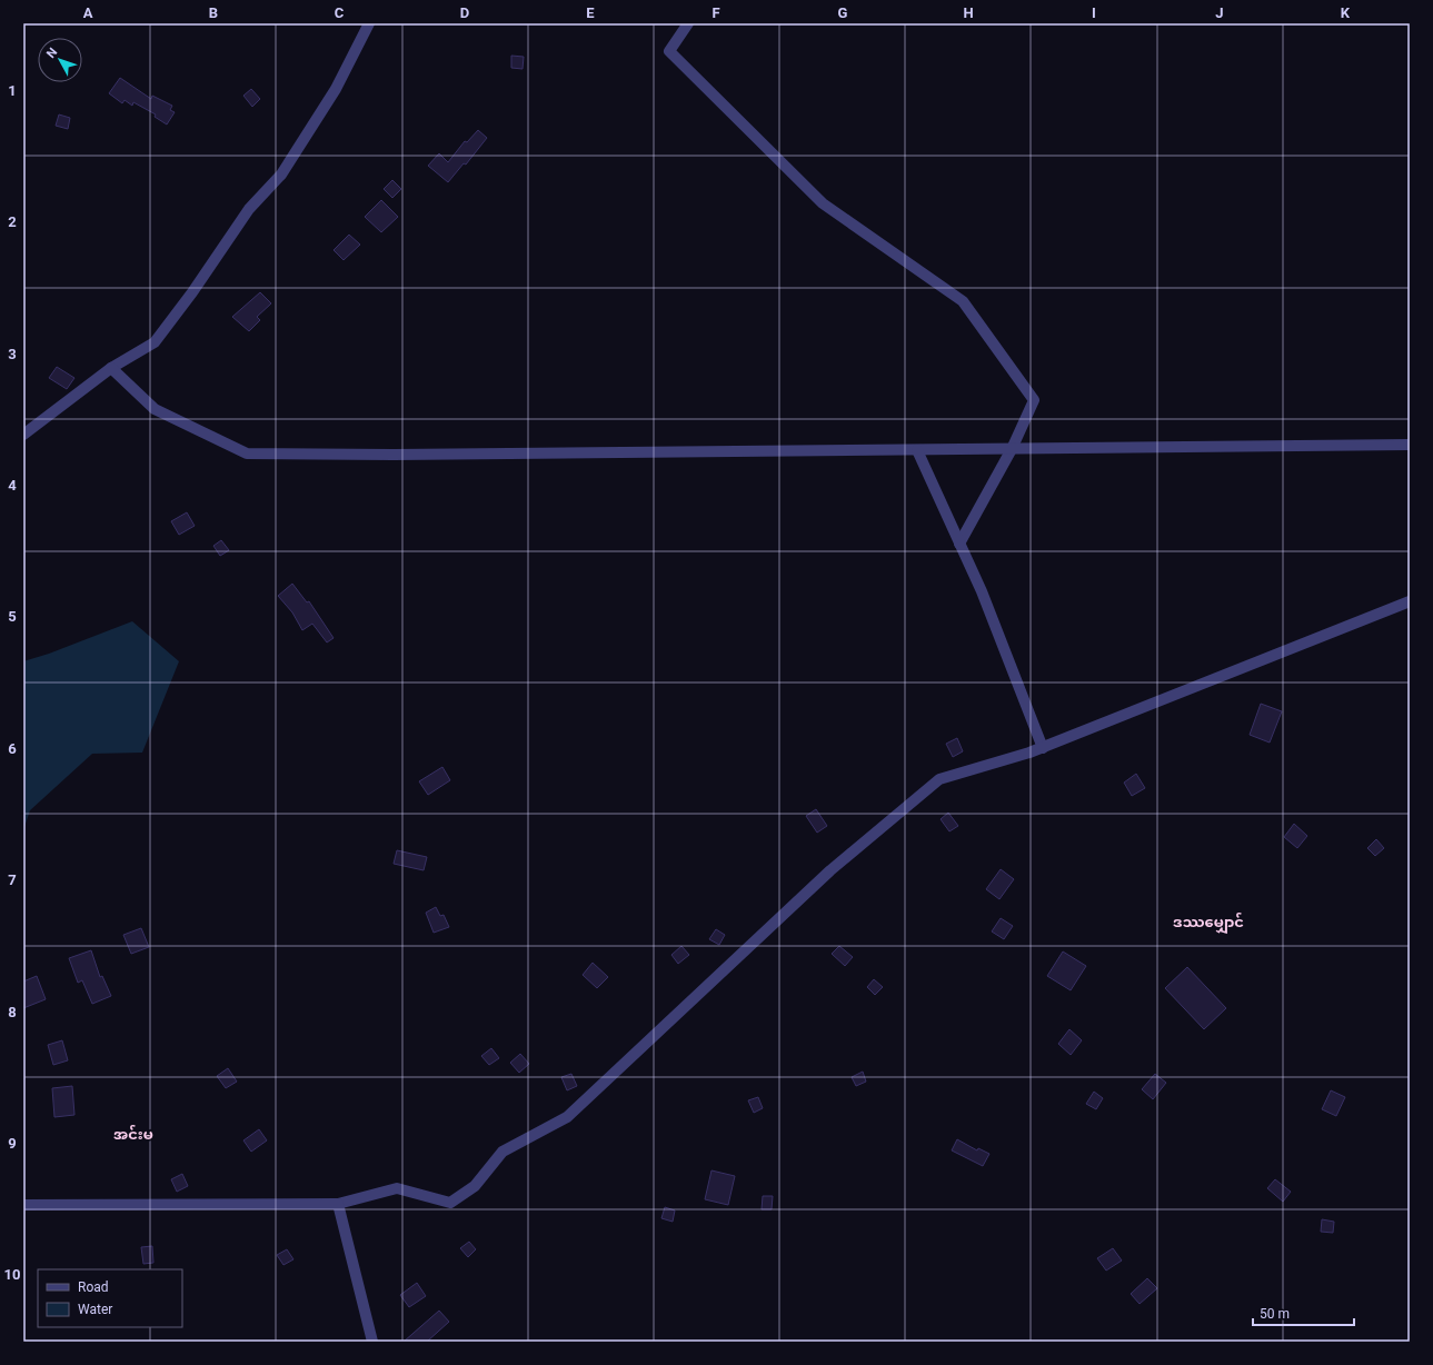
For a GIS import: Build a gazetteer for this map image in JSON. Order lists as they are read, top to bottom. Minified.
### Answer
{"districts":["ဒဿမျှောင်","အင်းမ"],"legend":["Road","Water"],"scale_bar":"50 m","north":"top left","grid":{"columns":["A","B","C","D","E","F","G","H","I","J","K"],"rows":["1","2","3","4","5","6","7","8","9","10"]}}
